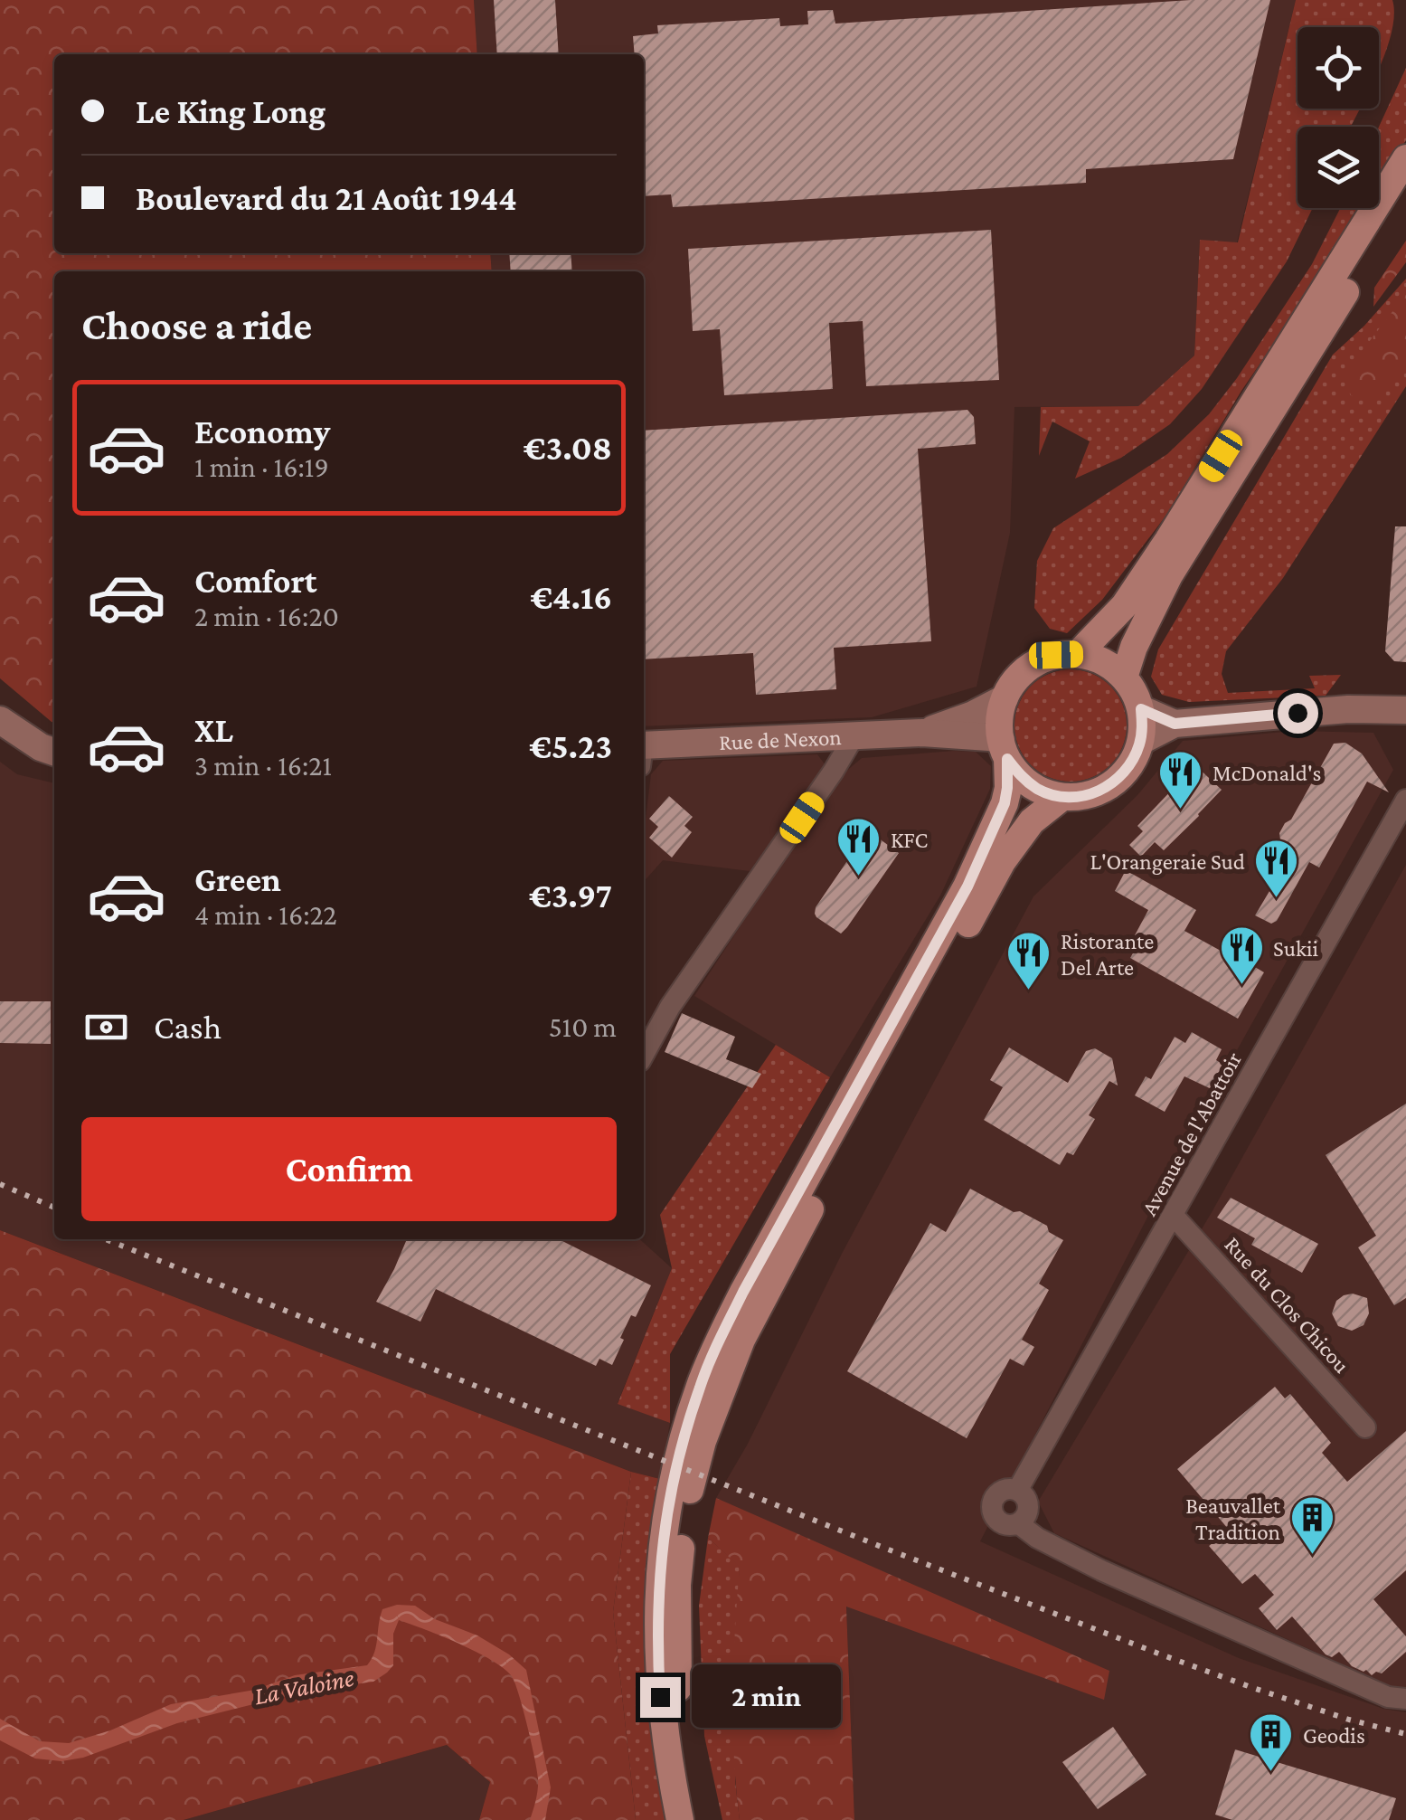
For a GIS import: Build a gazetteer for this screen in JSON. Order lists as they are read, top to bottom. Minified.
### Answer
{"streets":{"main road":["Rue de Nexon"],"street":["Avenue de l'Abattoir","Rue du Clos Chicou"]},"crossings":[["Avenue de l'Abattoir","Rue du Clos Chicou"]],"water":["La Valoine"],"places":{"restaurant":["McDonald's","KFC","L'Orangeraie Sud","Sukii","Ristorante Del Arte"],"building":["Beauvallet Tradition","Geodis"]},"page":{"banner":["Le King Long","Boulevard du 21 Août 1944"],"heading":"Choose a ride","list":[{"name":"Economy","note":"1 min · 16:19","value":"€3.08"},{"name":"Comfort","note":"2 min · 16:20","value":"€4.16"},{"name":"XL","note":"3 min · 16:21","value":"€5.23"},{"name":"Green","note":"4 min · 16:22","value":"€3.97"}],"pay":["Cash","510 m"],"buttons":"Confirm","bubble":"2 min"}}
